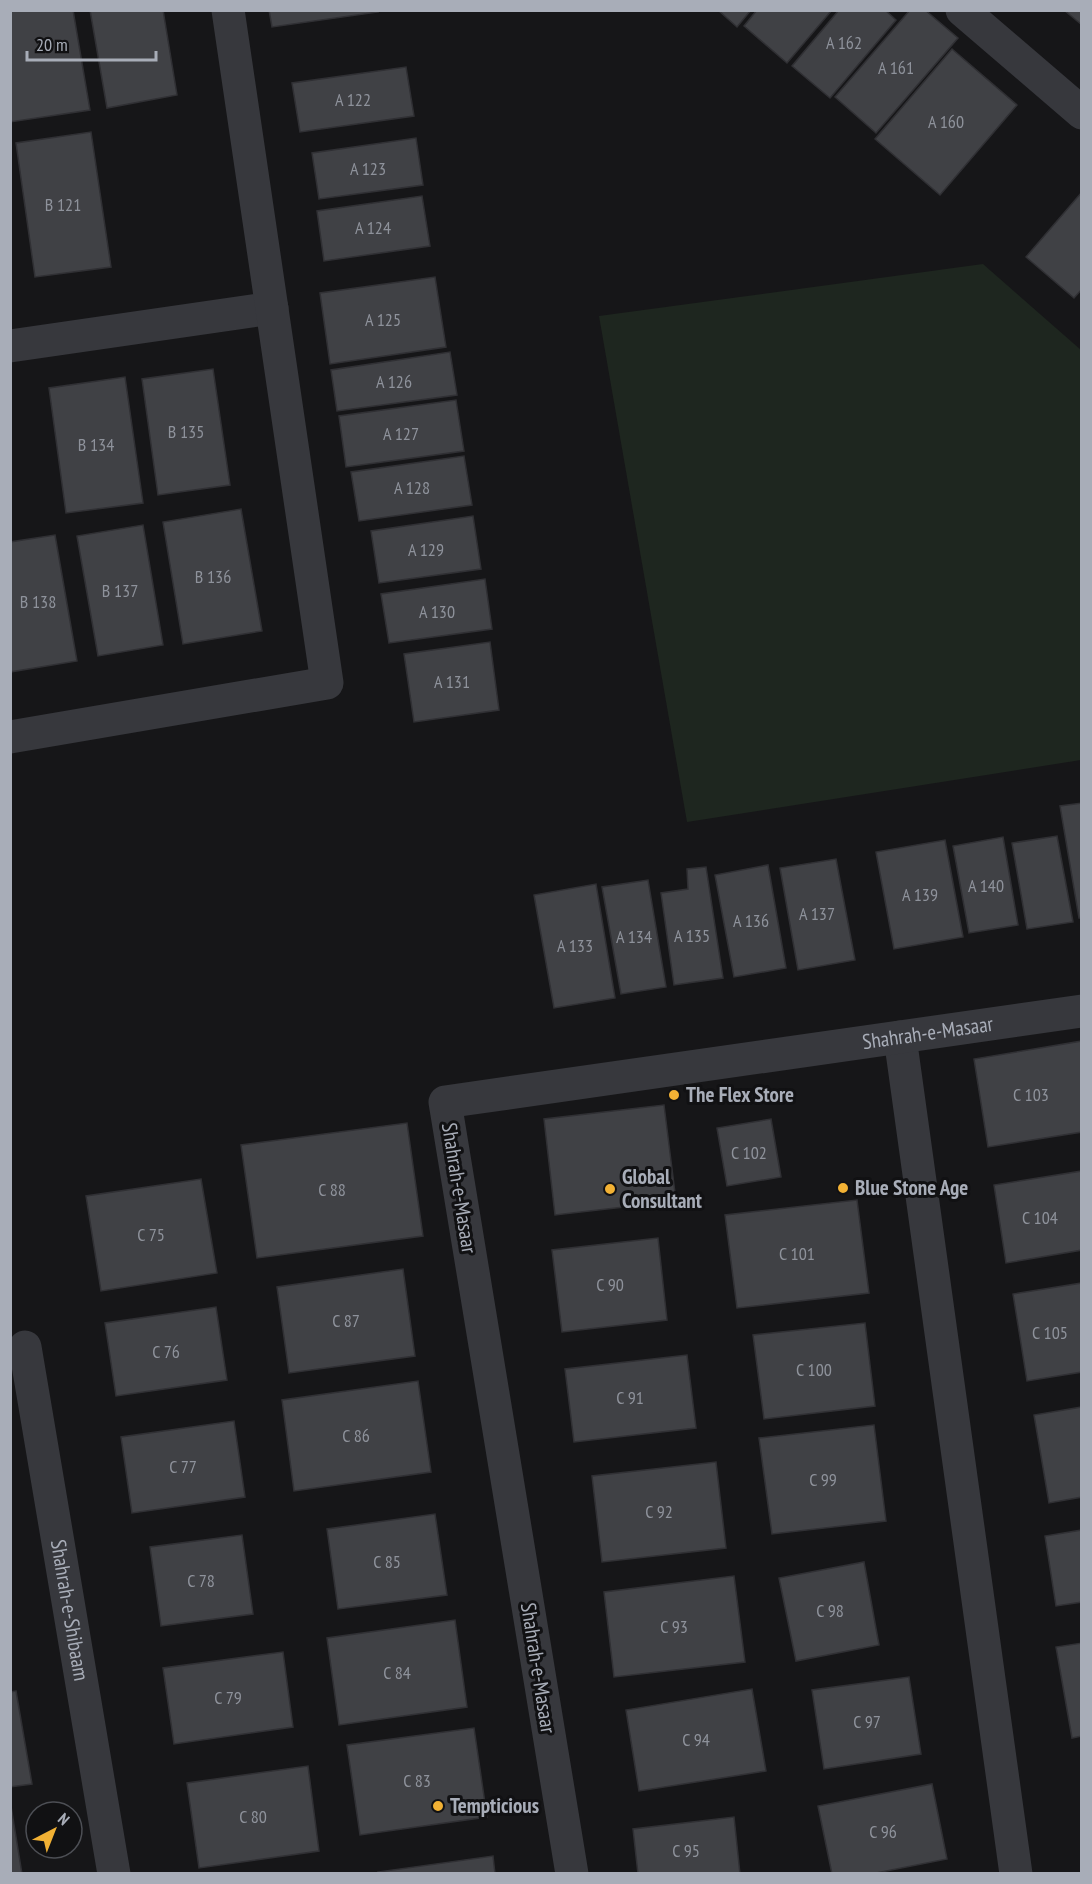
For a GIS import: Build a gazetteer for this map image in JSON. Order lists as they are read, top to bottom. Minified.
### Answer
{"streets":{"street":["Shahrah-e-Masaar","Shahrah-e-Shibaam"]},"places":["The Flex Store","Blue Stone Age","Global Consultant","Tempticious"],"house_numbers":["A 162","A 161","A 122","A 160","A 123","B 121","A 124","A 125","A 126","B 135","A 127","B 134","A 128","A 129","B 136","B 137","B 138","A 130","A 131","A 140","A 139","A 137","A 136","A 135","A 134","A 133","C 103","C 102","C 88","C 104","C 75","C 101","C 90","C 87","C 105","C 76","C 100","C 91","C 86","C 77","C 99","C 92","C 85","C 78","C 98","C 93","C 84","C 79","C 97","C 94","C 83","C 80","C 96","C 95"],"scale_bar":"20 m","north":"top right"}
